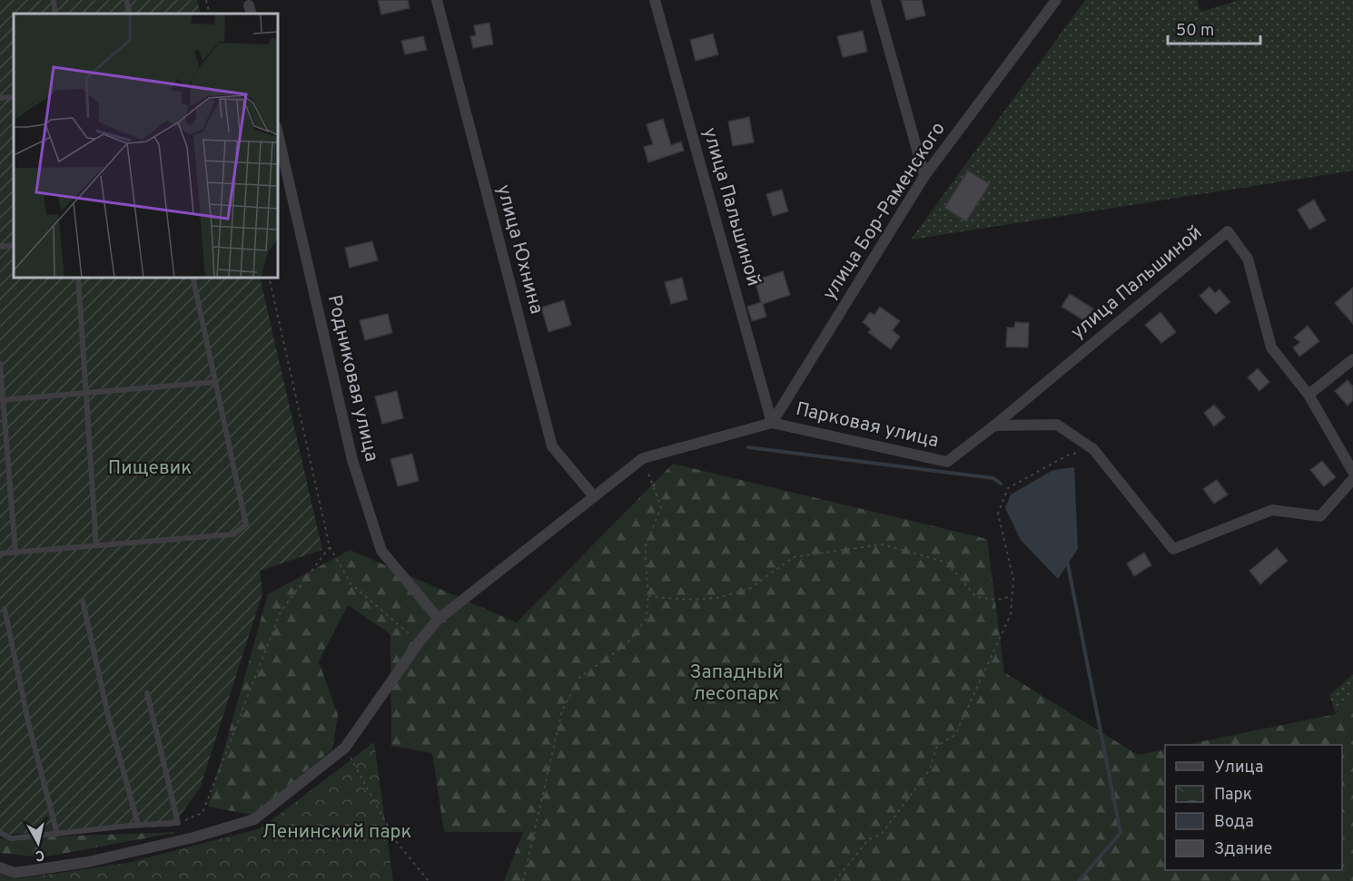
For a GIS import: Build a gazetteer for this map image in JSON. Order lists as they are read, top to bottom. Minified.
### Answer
{"streets":{"street":["улица Пальшиной","улица Бор-Раменского","улица Юхнина","Родниковая улица","Парковая улица"]},"crossings":[["улица Пальшиной","улица Бор-Раменского"],["улица Пальшиной","Парковая улица"],["улица Бор-Раменского","Парковая улица"]],"parks":["Пищевик","Западный лесопарк","Ленинский парк"],"legend":["Улица","Парк","Вода","Здание"],"scale_bar":"50 m","north":"bottom"}
